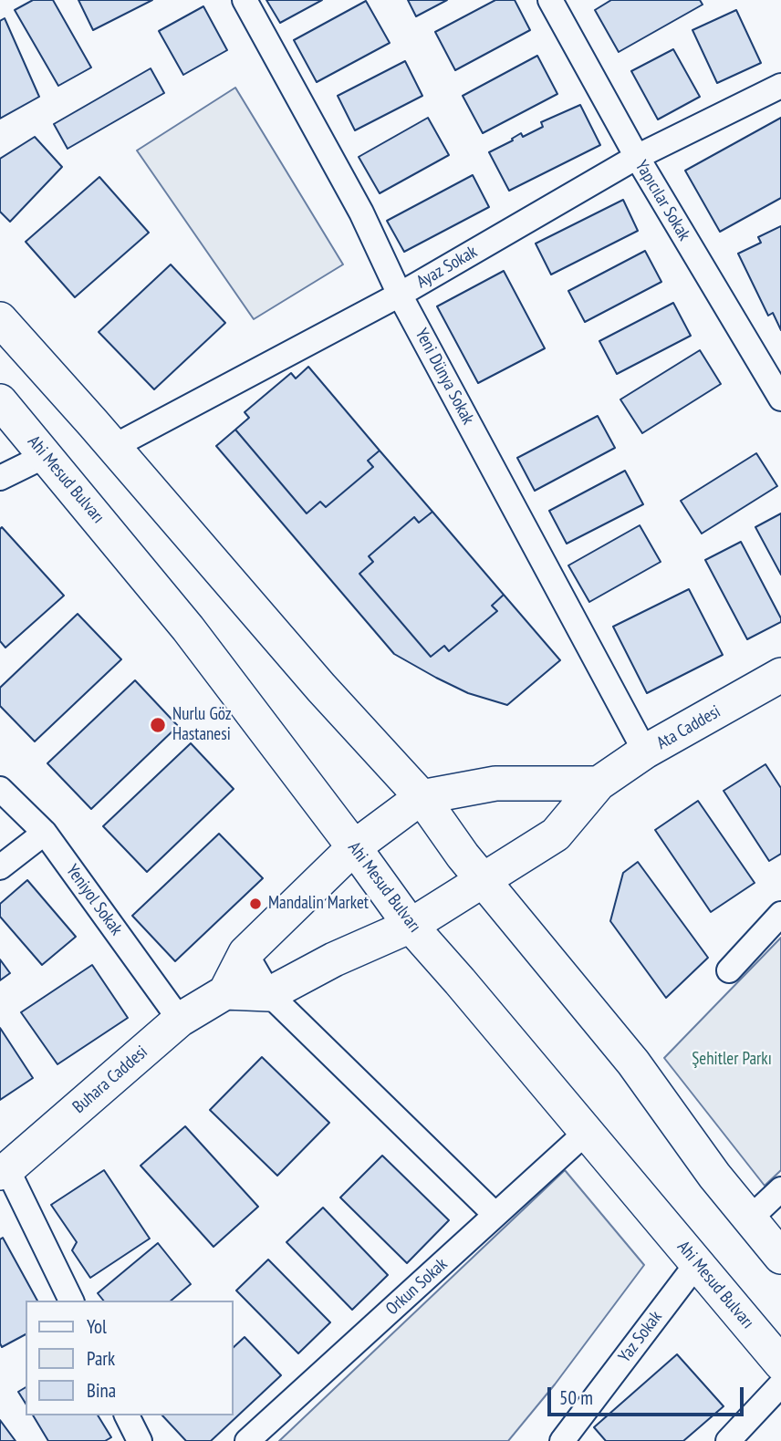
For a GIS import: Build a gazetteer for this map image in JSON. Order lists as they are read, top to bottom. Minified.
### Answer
{"streets":{"main road":["Ahi Mesud Bulvarı","Ata Caddesi","Buhara Caddesi"],"street":["Yapıcılar Sokak","Ayaz Sokak","Yeni Dünya Sokak","Yeniyol Sokak","Orkun Sokak","Yaz Sokak"]},"crossings":[["Yapıcılar Sokak","Ayaz Sokak"],["Ayaz Sokak","Yeni Dünya Sokak"],["Yeni Dünya Sokak","Ata Caddesi"],["Ahi Mesud Bulvarı","Ata Caddesi"],["Ahi Mesud Bulvarı","Orkun Sokak"],["Ahi Mesud Bulvarı","Yaz Sokak"],["Yeniyol Sokak","Buhara Caddesi"]],"parks":["Şehitler Parkı"],"places":["Nurlu Göz Hastanesi","Mandalin Market"],"legend":["Yol","Park","Bina"],"scale_bar":"50 m"}
